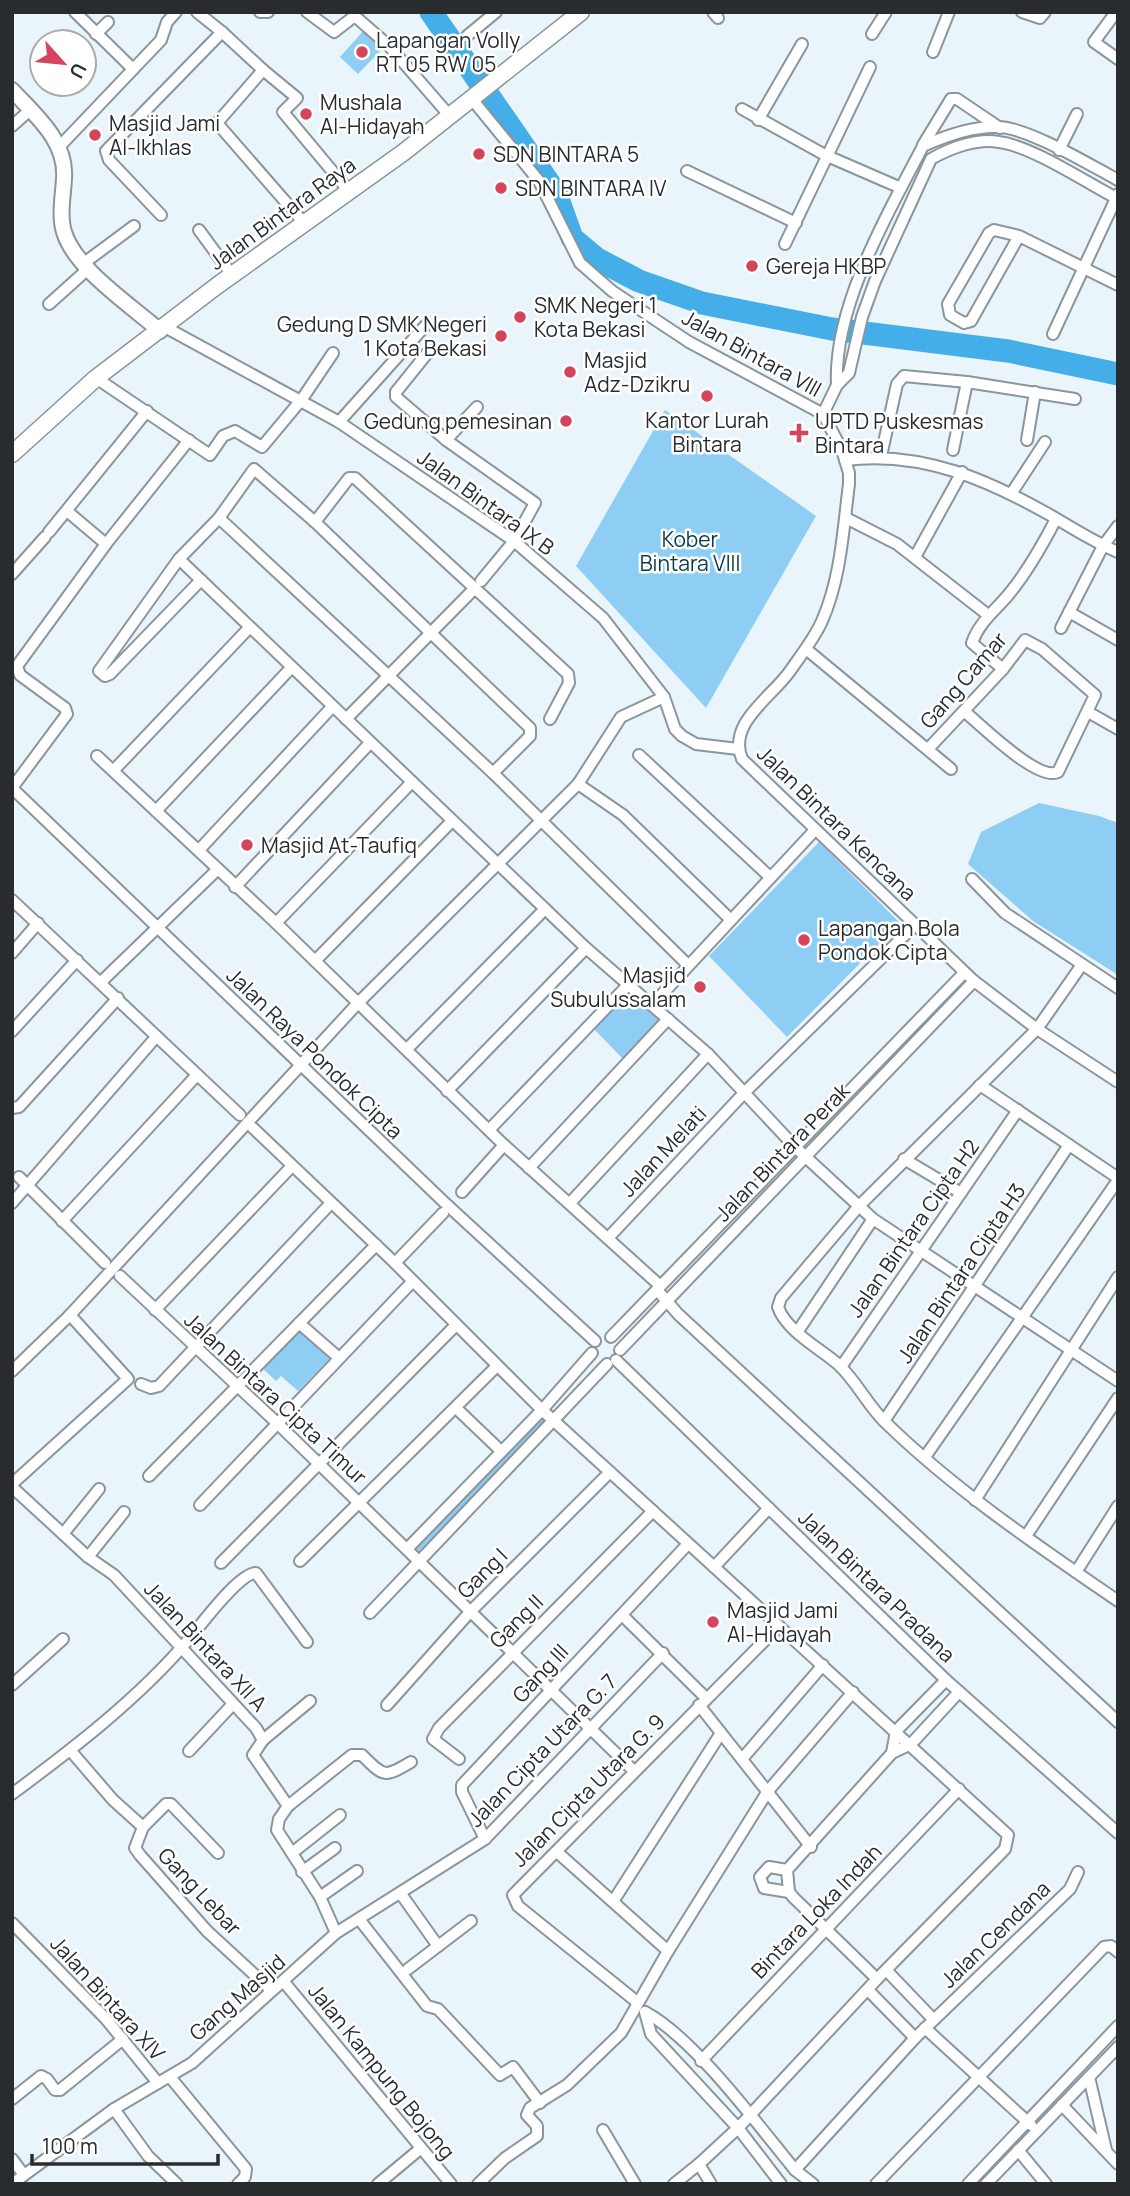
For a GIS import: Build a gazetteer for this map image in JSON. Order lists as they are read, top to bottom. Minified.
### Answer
{"streets":{"main road":["Jalan Bintara Raya"],"street":["Jalan Bintara VIII","Jalan Bintara IX B","Gang Camar","Jalan Bintara Kencana","Jalan Raya Pondok Cipta","Jalan Melati","Jalan Bintara Perak","Jalan Bintara Cipta H2","Jalan Bintara Cipta H3","Jalan Bintara Cipta Timur","Gang I","Jalan Bintara Pradana","Gang II","Jalan Bintara XII A","Gang III","Jalan Cipta Utara G. 7","Jalan Cipta Utara G. 9","Gang Lebar","Bintara Loka Indah","Jalan Cendana","Gang Masjid","Jalan Bintara XIV","Jalan Kampung Bojong"]},"crossings":[["Jalan Bintara Raya","Jalan Bintara VIII"],["Jalan Bintara Raya","Jalan Bintara IX B"],["Jalan Bintara VIII","Jalan Bintara Kencana"],["Jalan Bintara IX B","Jalan Bintara Kencana"],["Jalan Bintara Kencana","Jalan Melati"],["Jalan Bintara Kencana","Jalan Bintara Perak"],["Jalan Raya Pondok Cipta","Jalan Bintara Perak"],["Jalan Raya Pondok Cipta","Jalan Bintara Pradana"],["Jalan Bintara Perak","Jalan Bintara Cipta Timur"],["Jalan Bintara Perak","Jalan Bintara Pradana"],["Jalan Bintara Cipta Timur","Gang I"],["Jalan Bintara Cipta Timur","Gang II"],["Jalan Bintara Cipta Timur","Gang III"],["Jalan Bintara Cipta Timur","Jalan Cipta Utara G. 7"],["Jalan Bintara Cipta Timur","Jalan Cipta Utara G. 9"],["Gang III","Jalan Cipta Utara G. 7"],["Jalan Cipta Utara G. 7","Gang Masjid"],["Gang Lebar","Gang Masjid"],["Gang Masjid","Jalan Bintara XIV"],["Gang Masjid","Jalan Kampung Bojong"]],"parks":["Kober Bintara VIII"],"places":{"other":["Lapangan Volly RT 05 RW 05","Mushala Al-Hidayah","Masjid Jami Al-Ikhlas","SDN BINTARA 5","SDN BINTARA IV","Gereja HKBP","SMK Negeri 1 Kota Bekasi","Gedung D SMK Negeri 1 Kota Bekasi","Masjid Adz-Dzikru","Kantor Lurah Bintara","Gedung pemesinan","Masjid At-Taufiq","Lapangan Bola Pondok Cipta","Masjid Subulussalam","Masjid Jami Al-Hidayah"],"health":["UPTD Puskesmas Bintara"]},"scale_bar":"100 m","north":"bottom right"}
